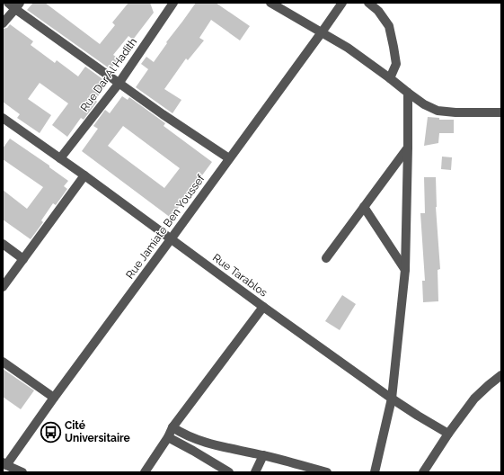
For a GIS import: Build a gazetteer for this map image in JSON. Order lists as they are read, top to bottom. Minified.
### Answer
{"streets":{"street":["Rue Dar Al Hadith","Rue Jamiate Ben Youssef","Rue Tarablos"]},"crossings":[["Rue Dar Al Hadith","Rue Tarablos"],["Rue Jamiate Ben Youssef","Rue Tarablos"]],"places":{"bus stop":["Cité Universitaire"]}}
